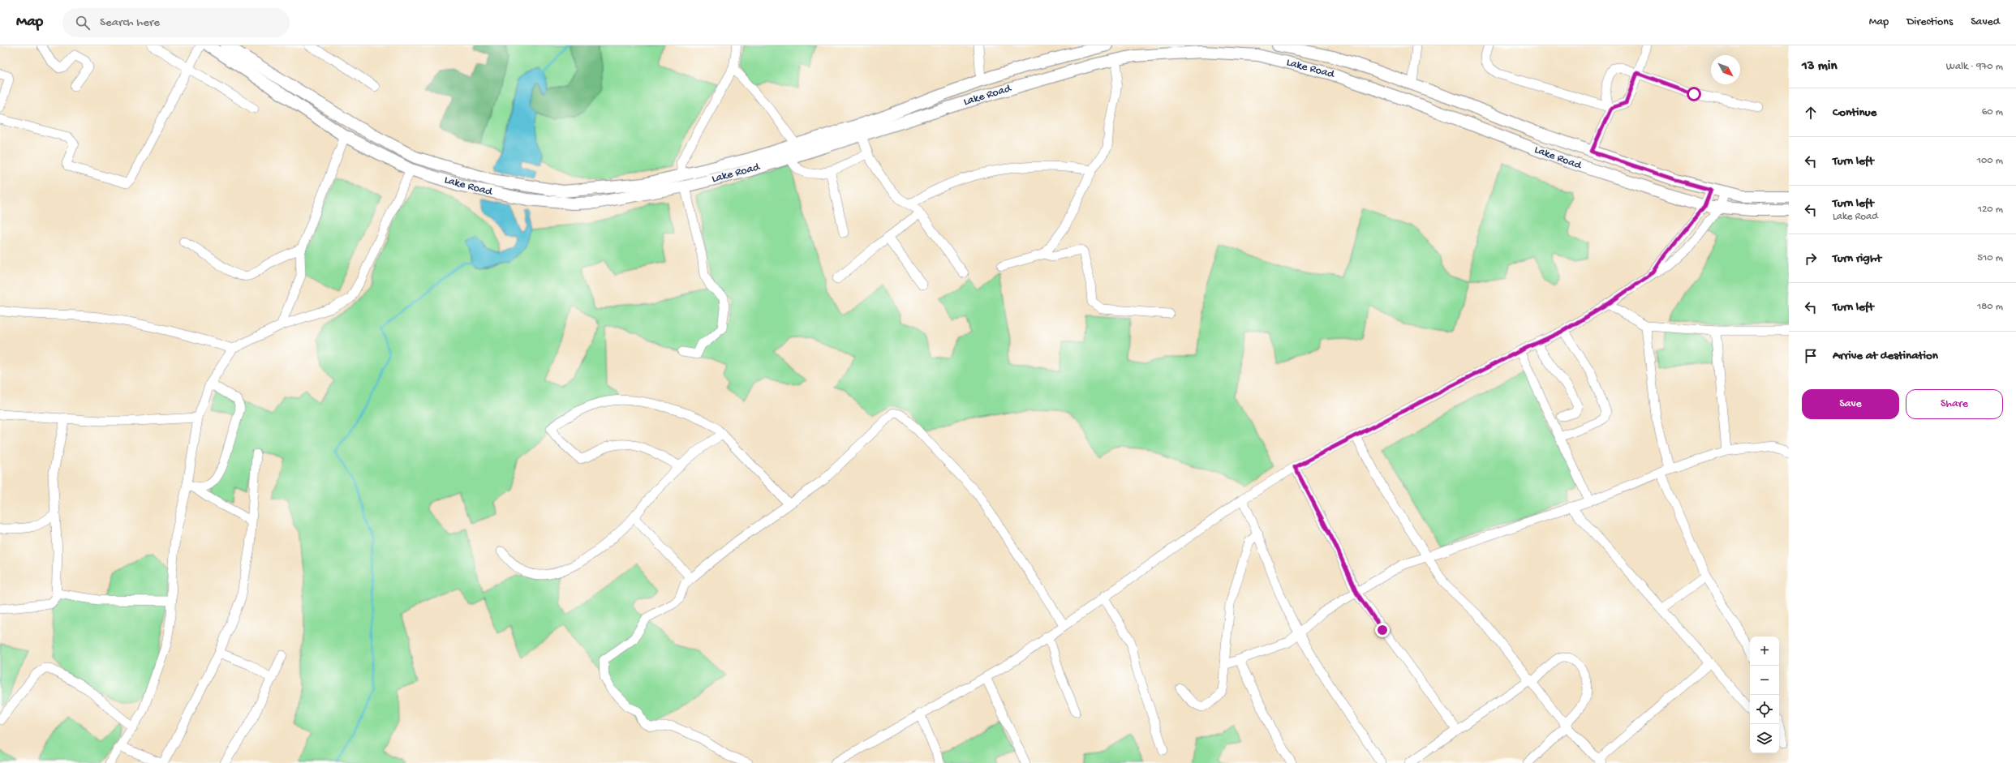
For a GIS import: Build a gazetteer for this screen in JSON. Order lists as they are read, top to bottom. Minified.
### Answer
{"streets":{"main road":["Lake Road"]},"north":"bottom right","page":{"header":"Map","search":"Search here","nav":["Map","Directions","Saved"],"heading":["13 min","Walk · 970 m"],"list":[["Continue","60 m"],["Turn left","100 m"],["Turn left","Lake Road","120 m"],["Turn right","510 m"],["Turn left","180 m"],"Arrive at destination"],"buttons":["Save","Share"],"map_buttons":["+","−"]}}
